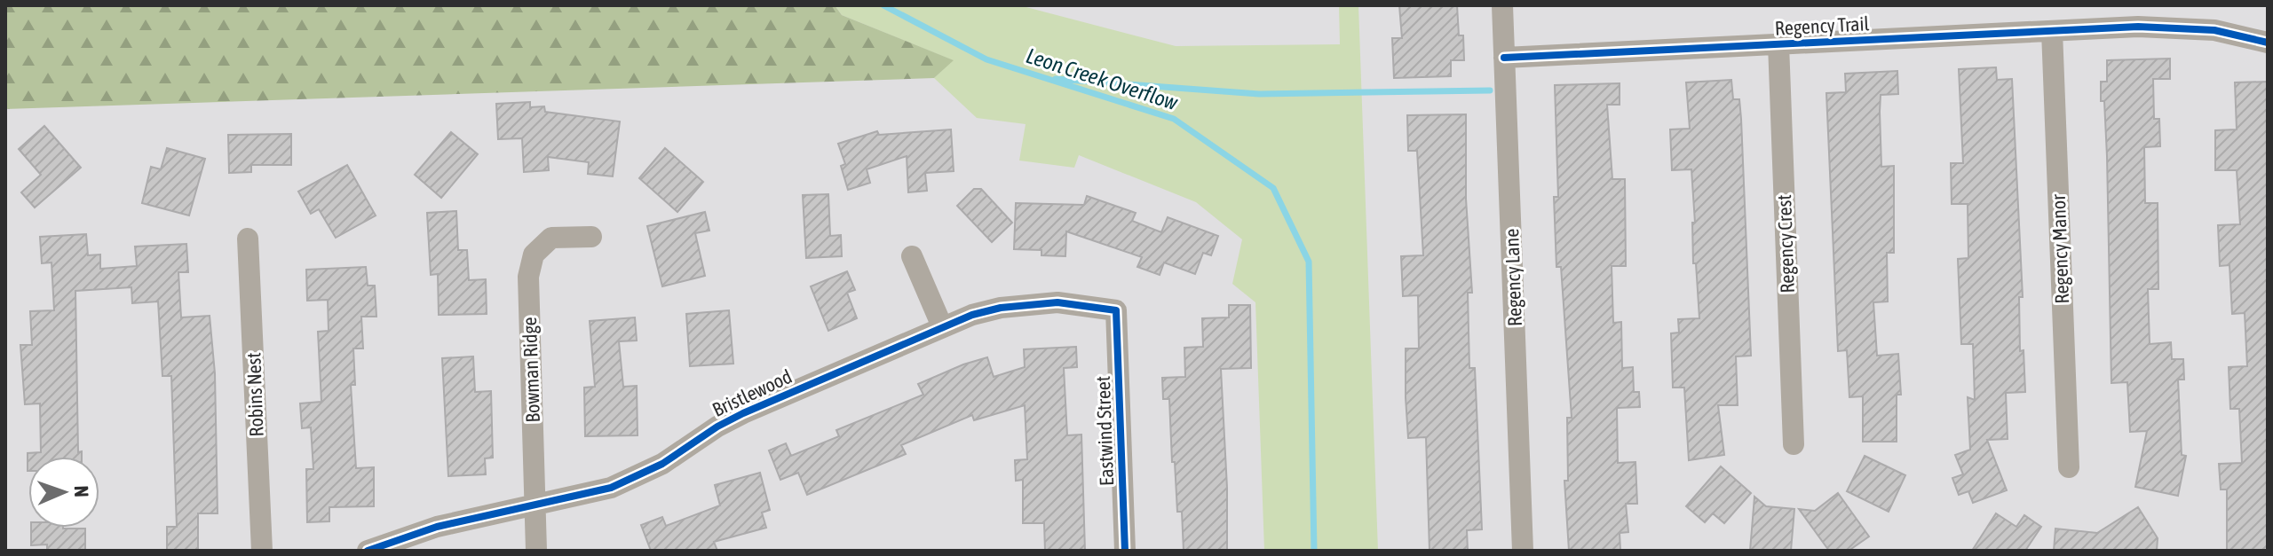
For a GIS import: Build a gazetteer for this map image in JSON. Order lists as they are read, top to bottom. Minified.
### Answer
{"streets":{"street":["Regency Trail","Regency Crest","Regency Manor","Regency Lane","Bowman Ridge","Bristlewood","Robins Nest","Eastwind Street"]},"crossings":[["Regency Trail","Regency Crest"],["Regency Trail","Regency Manor"],["Regency Trail","Regency Lane"],["Bowman Ridge","Bristlewood"],["Bristlewood","Eastwind Street"]],"water":["Leon Creek Overflow"],"north":"right"}
